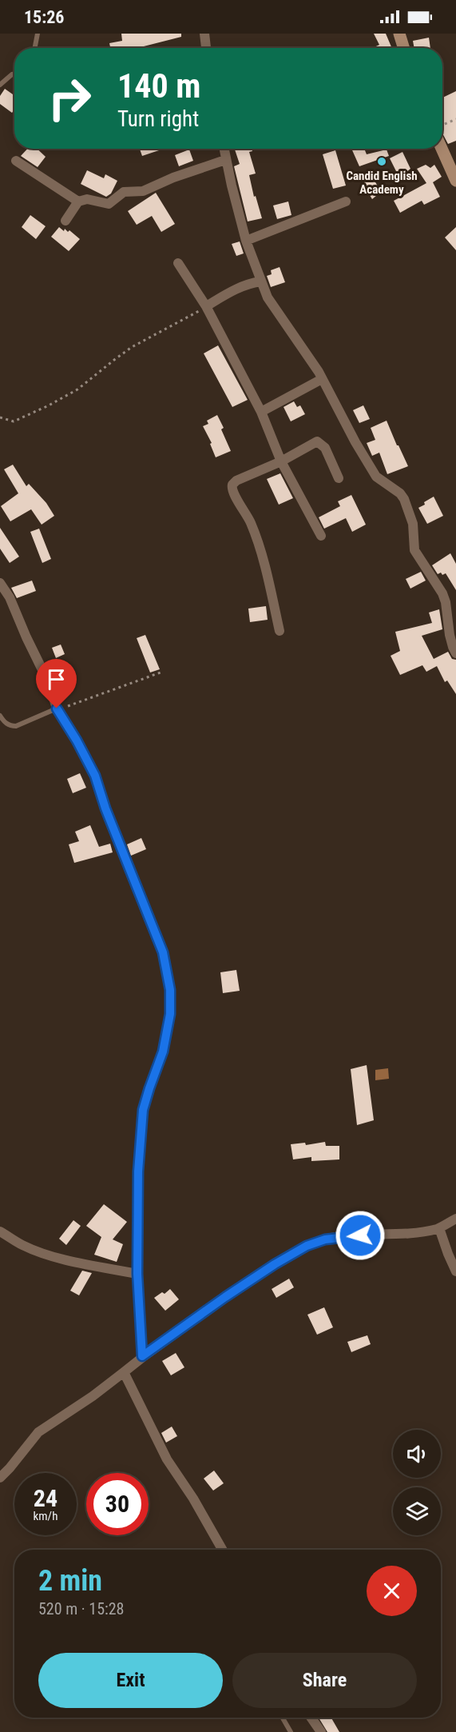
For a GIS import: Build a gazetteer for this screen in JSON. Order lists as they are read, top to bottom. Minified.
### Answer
{"places":["Candid English Academy"],"page":{"status":"15:26","turn":["140 m","Turn right"],"speed":"24 km/h","limit":"30","heading":["2 min","520 m · 15:28"],"buttons":["Exit","Share"]}}
